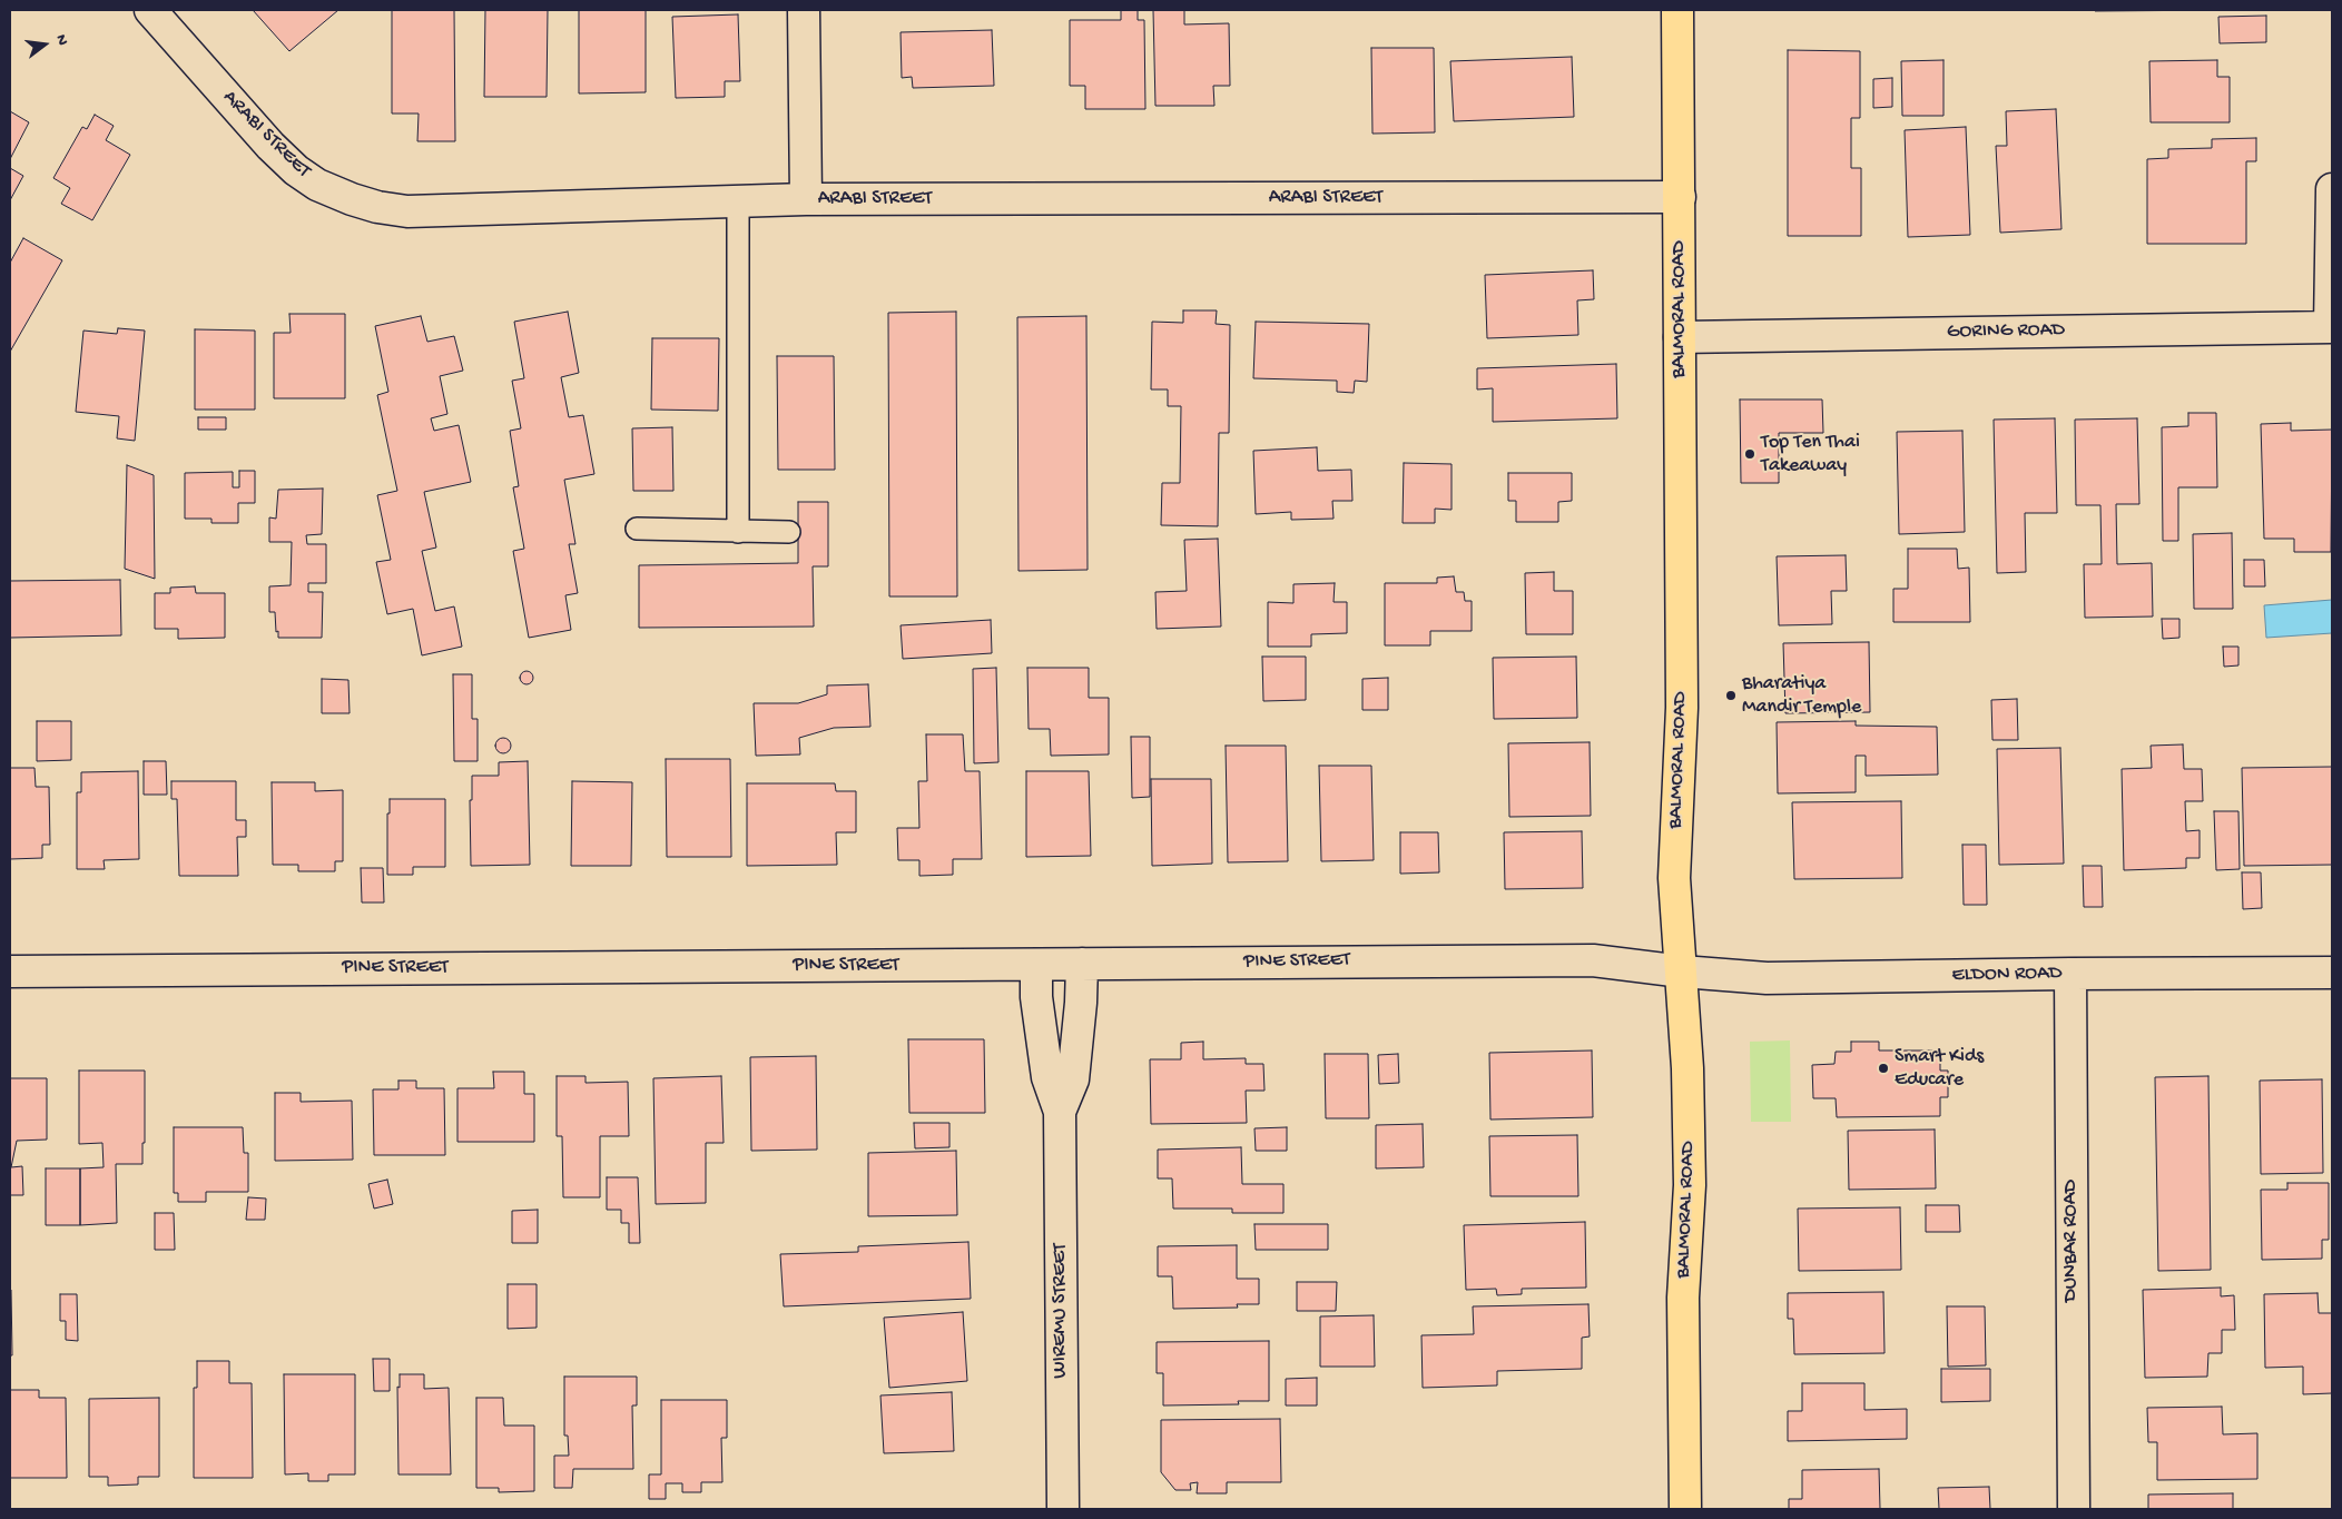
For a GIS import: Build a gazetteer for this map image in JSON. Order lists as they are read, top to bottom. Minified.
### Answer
{"streets":{"main road":["BALMORAL ROAD"],"street":["ARABI STREET","GORING ROAD","PINE STREET","ELDON ROAD","DUNBAR ROAD","WIREMU STREET"]},"crossings":[["ARABI STREET","BALMORAL ROAD"],["BALMORAL ROAD","GORING ROAD"],["BALMORAL ROAD","PINE STREET"],["BALMORAL ROAD","ELDON ROAD"],["PINE STREET","ELDON ROAD"],["PINE STREET","WIREMU STREET"],["ELDON ROAD","DUNBAR ROAD"]],"places":["Top Ten Thai Takeaway","Bharatiya Mandir Temple","Smart Kids Educare"],"north":"right"}
